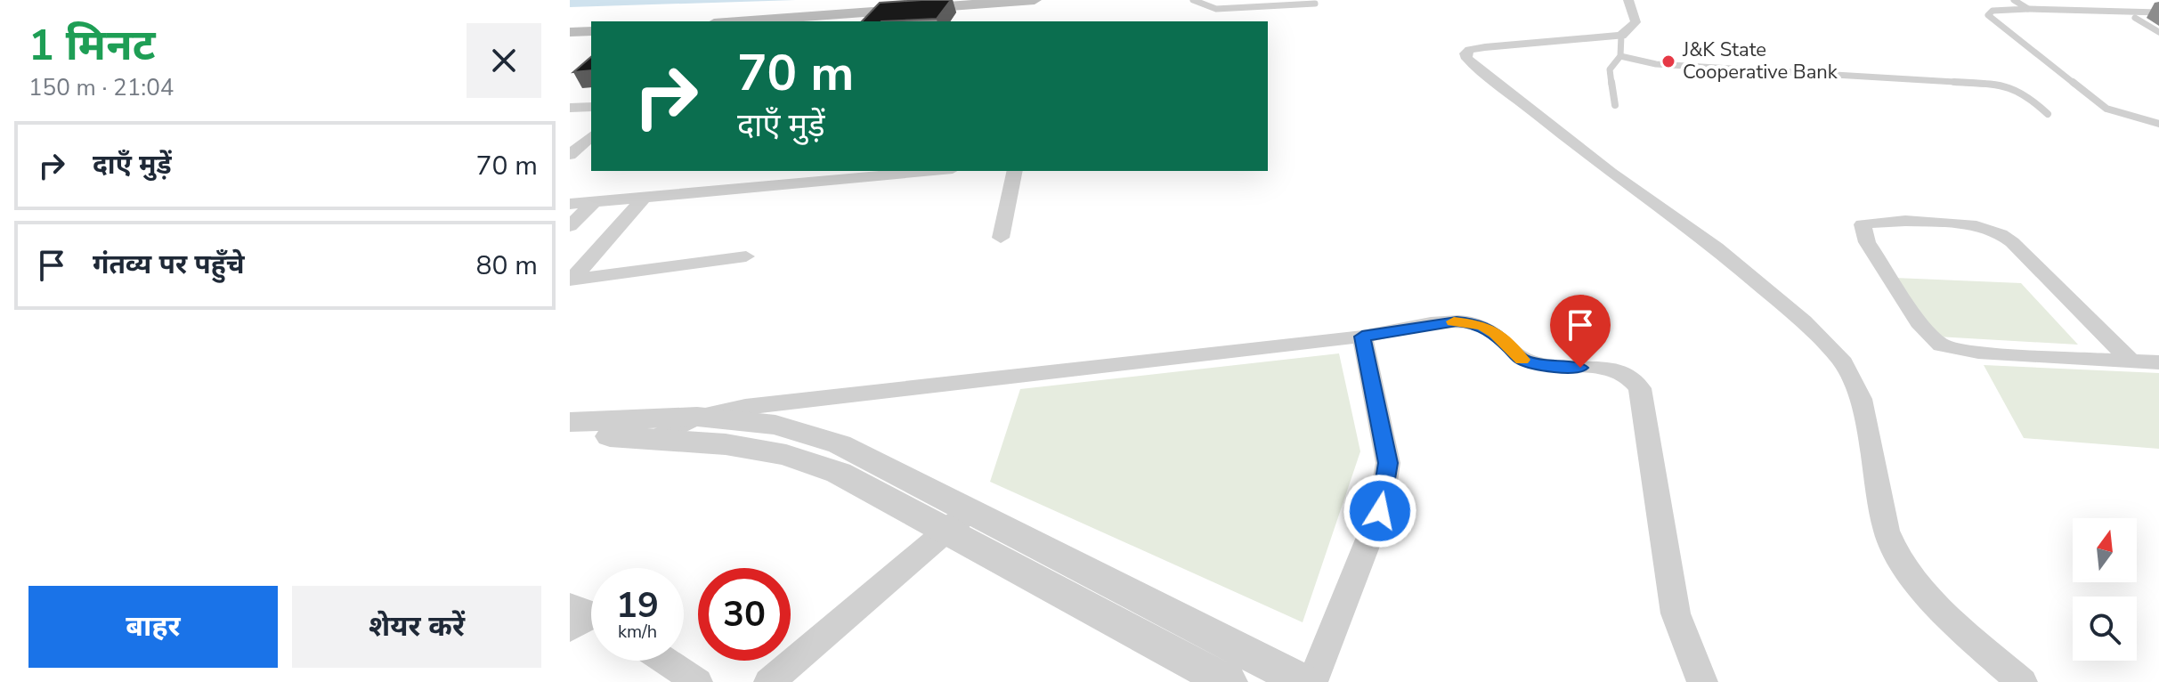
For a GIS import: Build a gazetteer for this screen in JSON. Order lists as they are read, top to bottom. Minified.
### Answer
{"places":["J&K State Cooperative Bank"],"north":"top","page":{"heading":["1 मिनट","150 m · 21:04"],"turn":["70 m","दाएँ मुड़ें"],"list":[{"name":"दाएँ मुड़ें","value":"70 m"},{"name":"गंतव्य पर पहुँचे","value":"80 m"}],"speed":"19 km/h","limit":"30","buttons":["बाहर","शेयर करें"]}}
